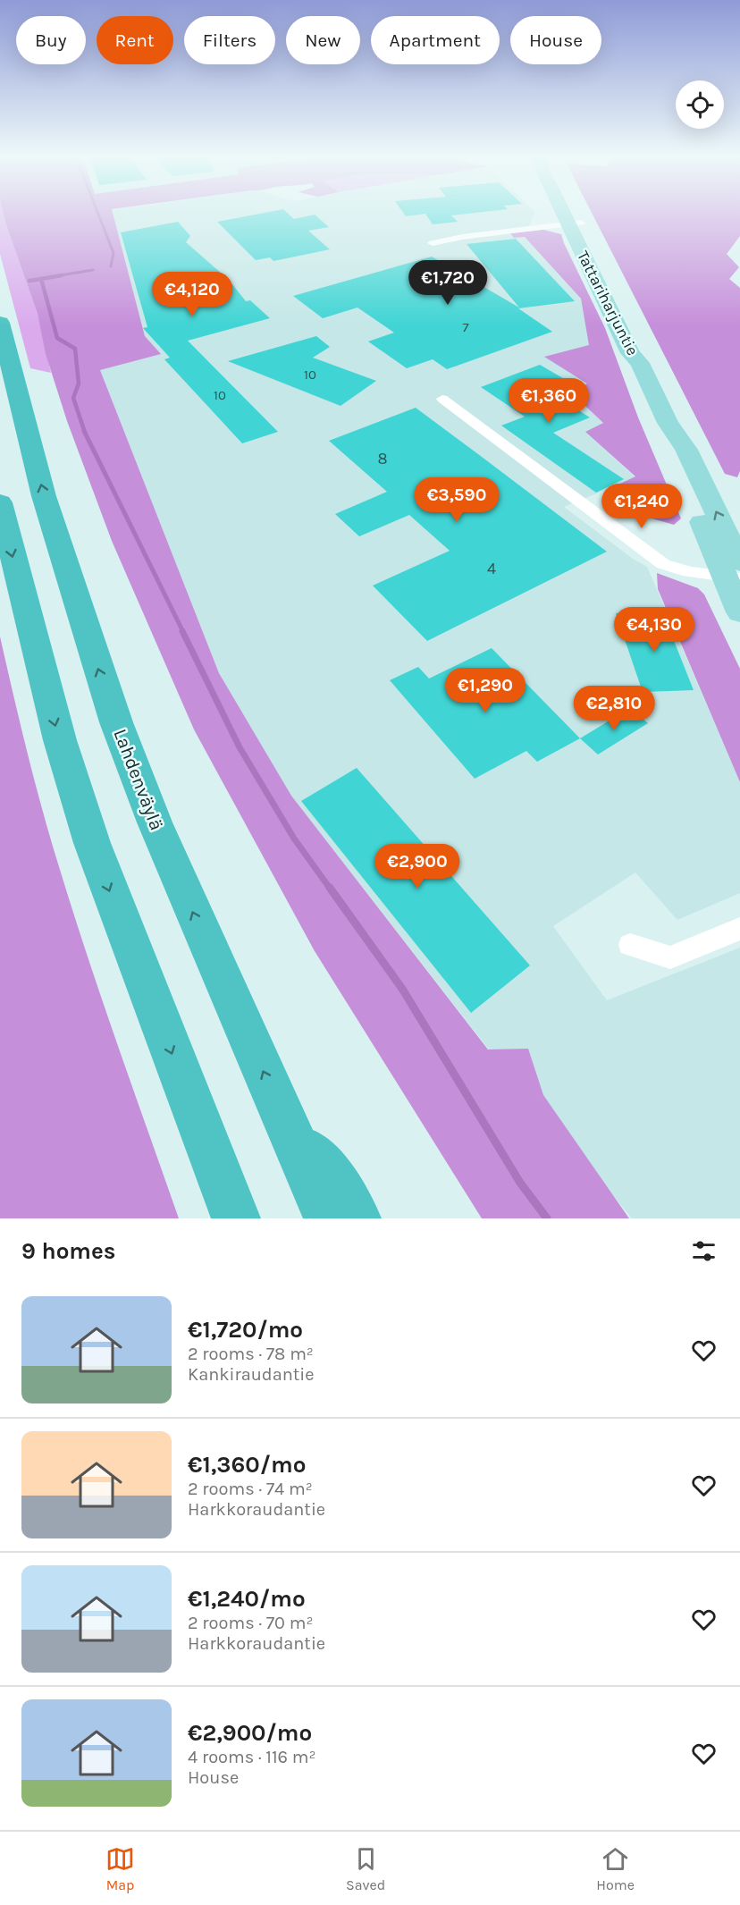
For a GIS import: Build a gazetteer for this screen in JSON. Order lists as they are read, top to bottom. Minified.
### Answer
{"streets":{"highway":["Lahdenväylä"],"main road":["Tattariharjuntie"]},"house_numbers":["7","10","10","8","4"],"page":{"chip":["Buy","Rent","Filters","New","Apartment","House"],"price":["€1,720","€4,120","€1,360","€3,590","€1,240","€4,130","€1,290","€2,810","€2,900"],"heading":"9 homes","list":[{"name":"€1,720/mo","note":"2 rooms · 78 m² · Kankiraudantie"},{"name":"€1,360/mo","note":"2 rooms · 74 m² · Harkkoraudantie"},{"name":"€1,240/mo","note":"2 rooms · 70 m² · Harkkoraudantie"},{"name":"€2,900/mo","note":"4 rooms · 116 m² · House"}],"tabs":["Map","Saved","Home"]}}
